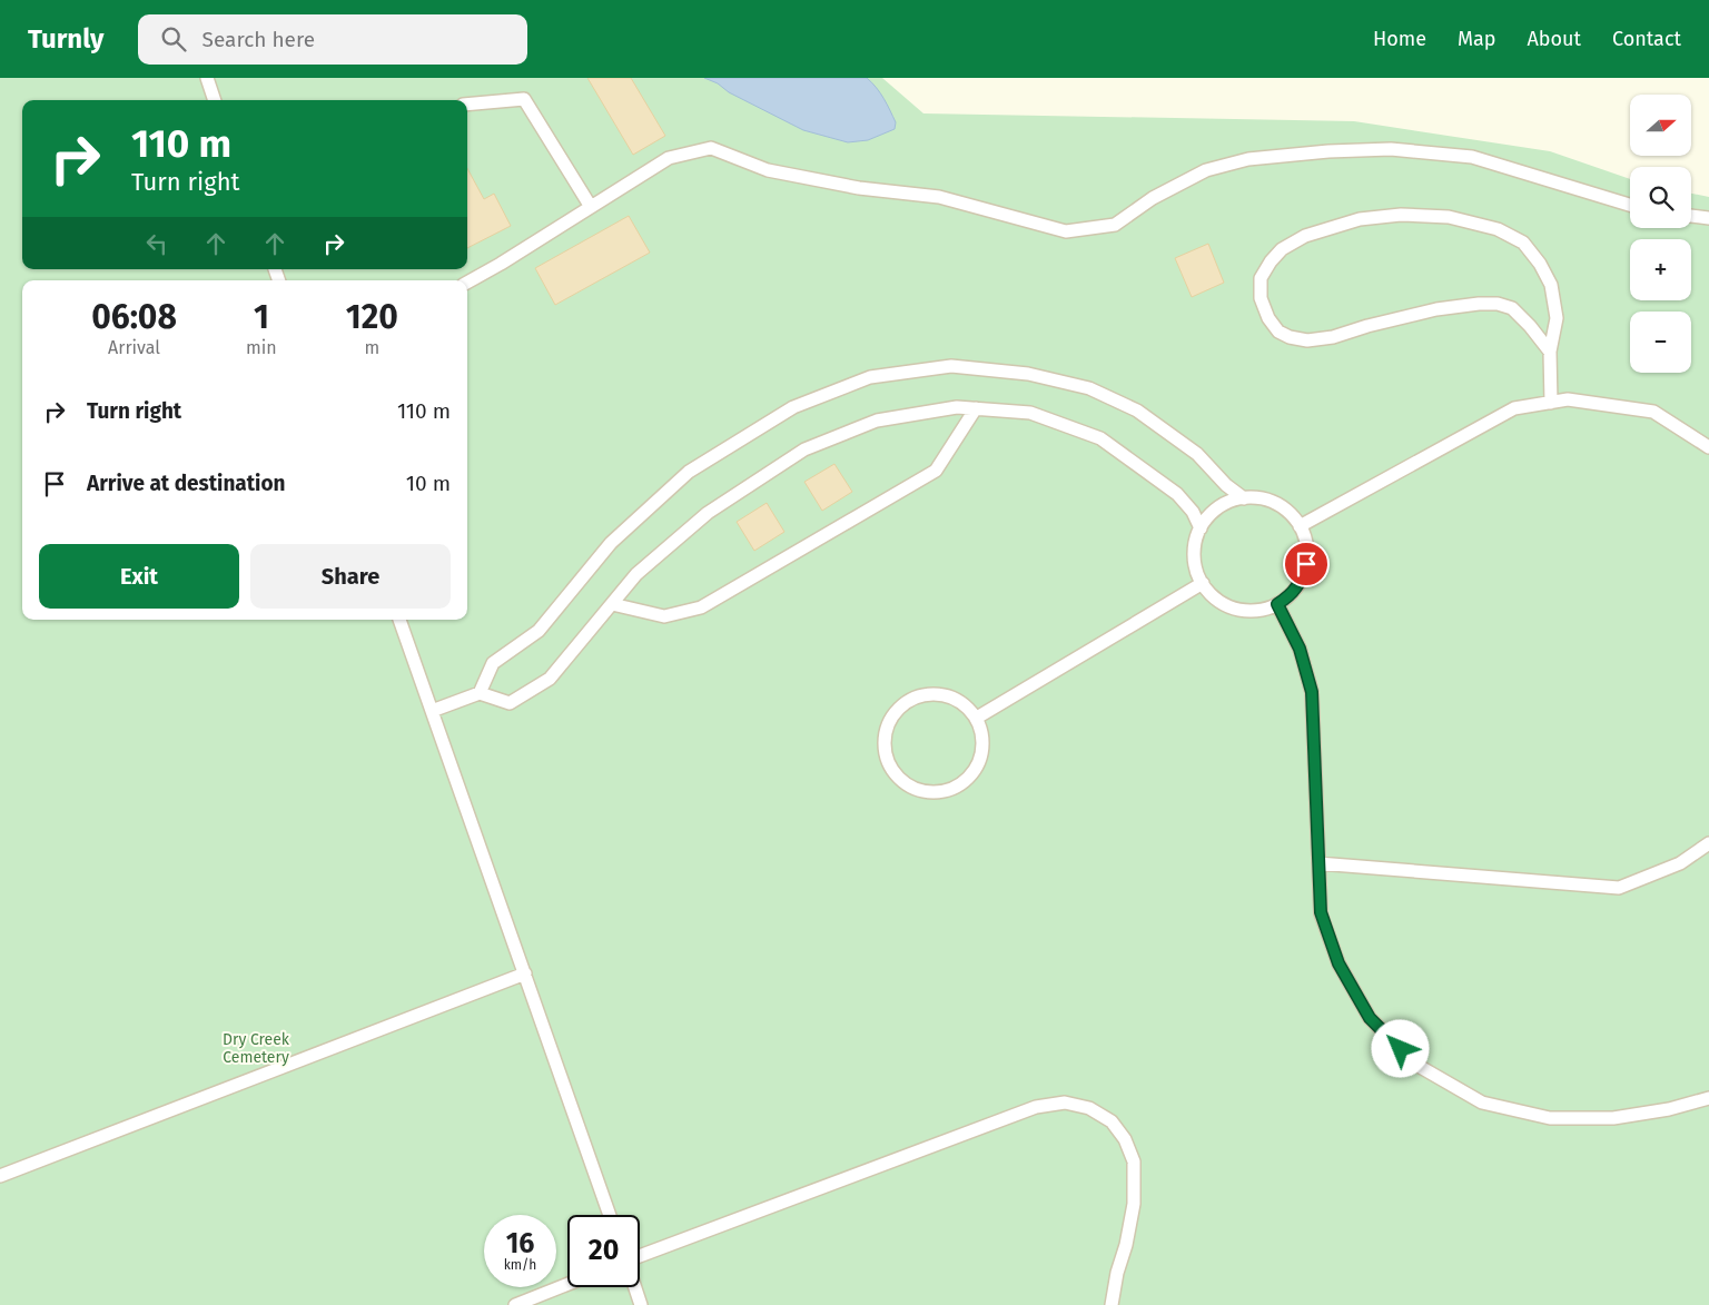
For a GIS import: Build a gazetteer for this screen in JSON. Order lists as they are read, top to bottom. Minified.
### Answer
{"parks":["Dry Creek Cemetery"],"north":"right","page":{"header":"Turnly","search":"Search here","nav":["Home","Map","About","Contact"],"map_buttons":["+","−"],"turn":["110 m","Turn right"],"eta":["06:08","Arrival","1","min","120","m"],"list":[{"name":"Turn right","value":"110 m"},{"name":"Arrive at destination","value":"10 m"}],"buttons":["Exit","Share"],"speed":"16 km/h","limit":"20"}}
